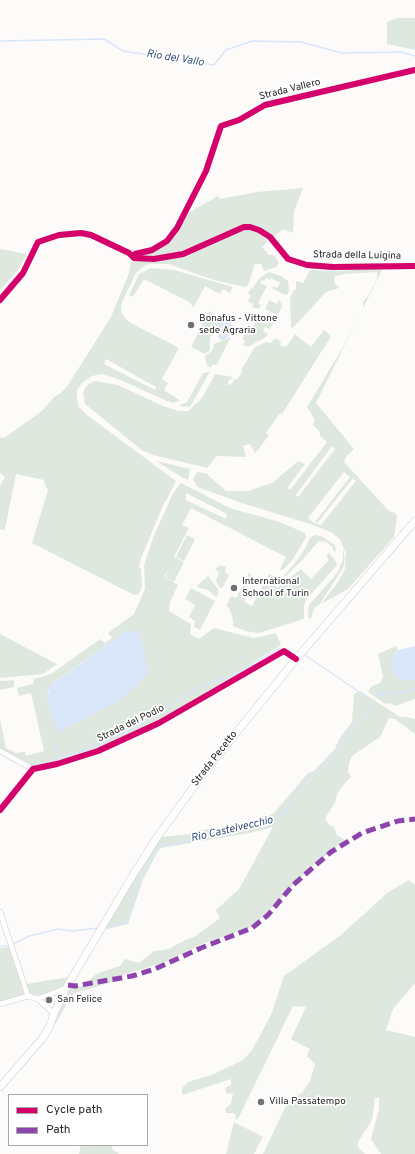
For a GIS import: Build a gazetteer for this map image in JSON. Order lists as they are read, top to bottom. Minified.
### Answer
{"streets":{"main road":["Strada Pecetto"],"street":["Strada Vallero","Strada della Luigina","Strada del Podio"]},"crossings":[["Strada Vallero","Strada della Luigina"],["Strada del Podio","Strada Pecetto"]],"water":["Rio del Vallo","Rio Castelvecchio"],"places":["Bonafus - Vittone sede Agraria","International School of Turin","San Felice","Villa Passatempo"],"legend":["Cycle path","Path"]}
